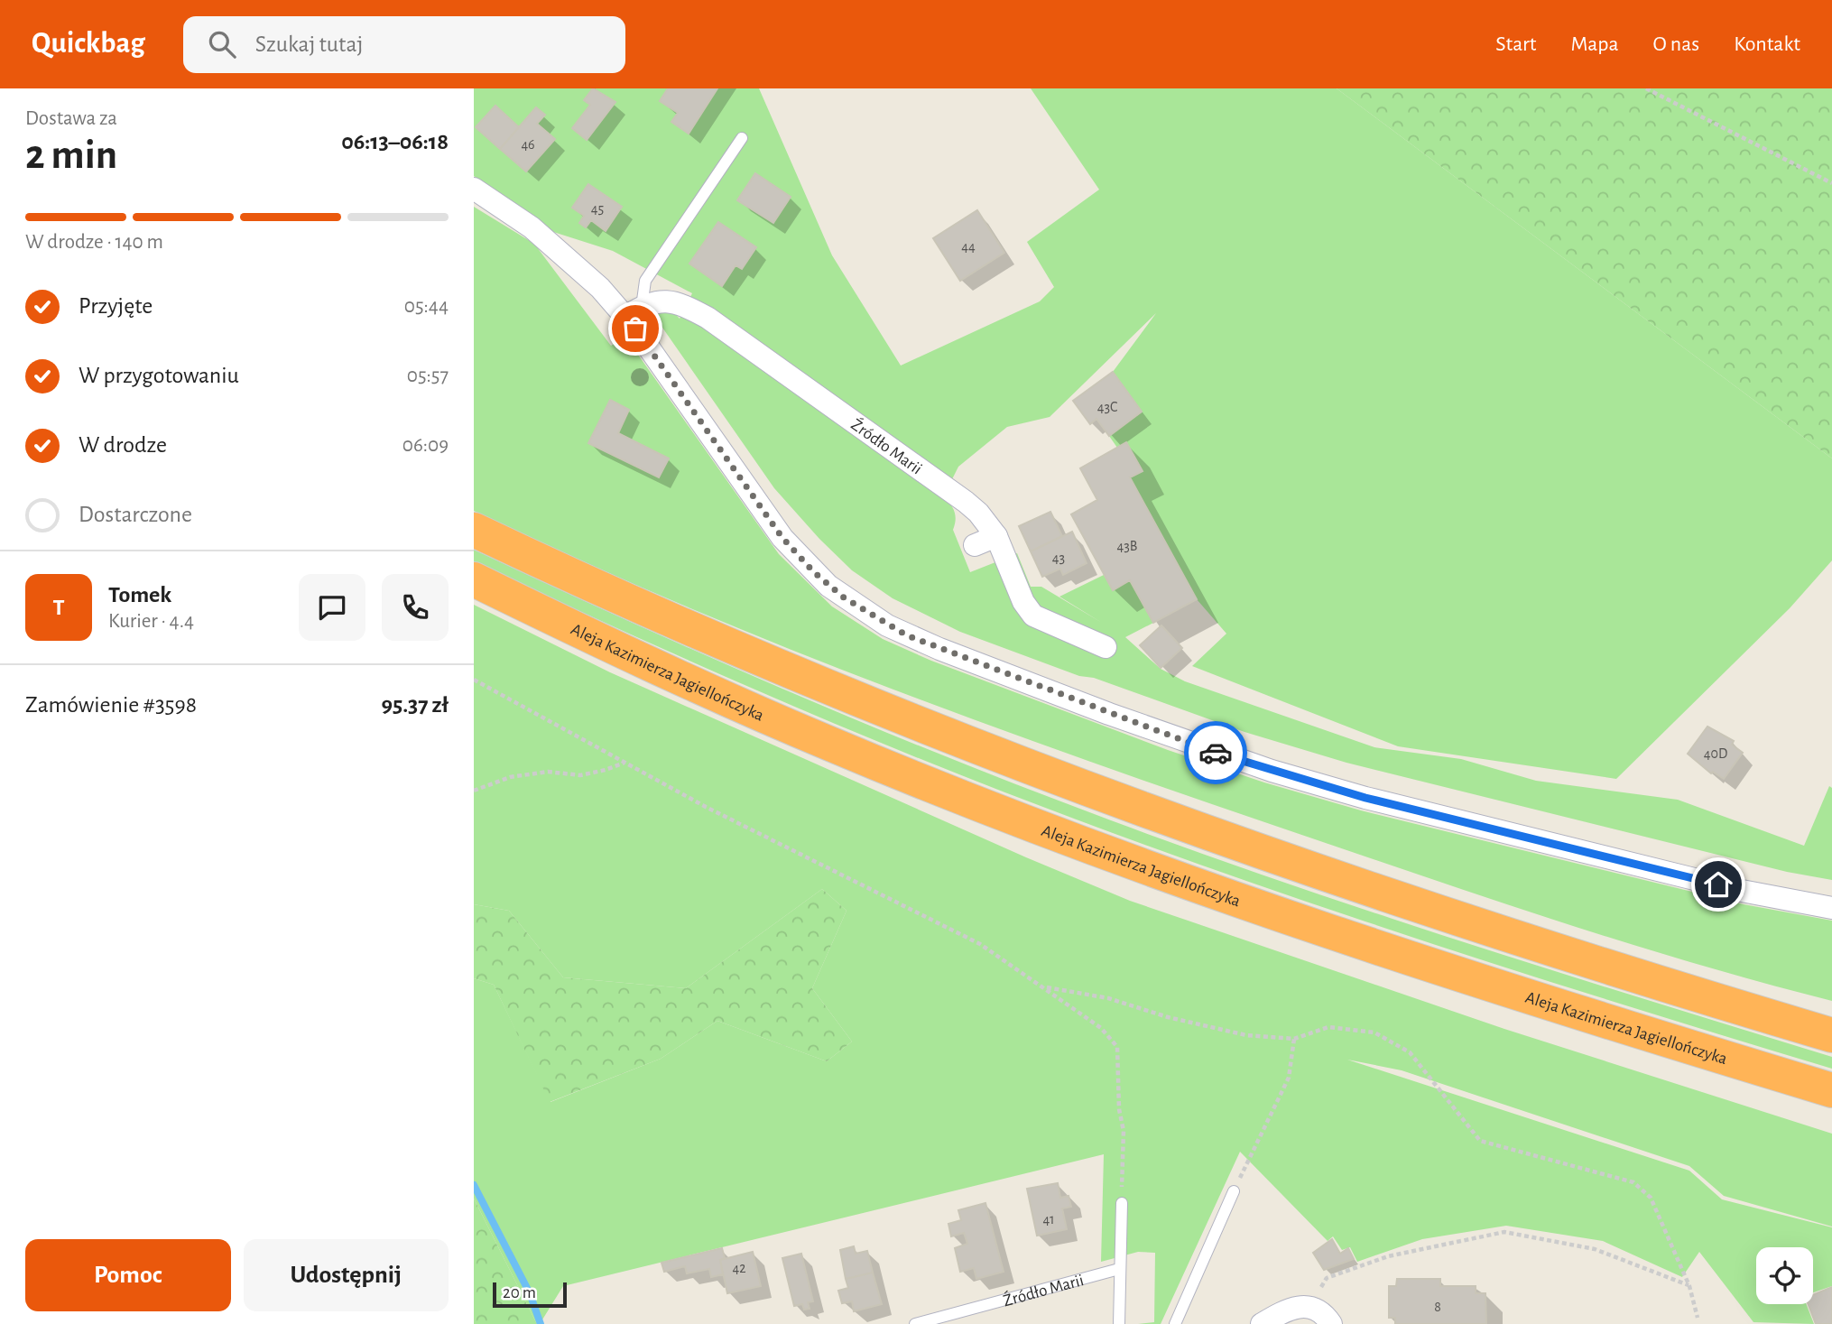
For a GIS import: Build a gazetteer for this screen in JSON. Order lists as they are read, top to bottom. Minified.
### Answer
{"streets":{"highway":["Aleja Kazimierza Jagiellończyka"],"street":["Źródło Marii"]},"house_numbers":["46","45","44","43C","43B","43","40D","41","42","8"],"scale_bar":"20 m","page":{"header":"Quickbag","search":"Szukaj tutaj","nav":["Start","Mapa","O nas","Kontakt"],"heading":["2 min","Dostawa za","06:13–06:18"],"panel":["Tomek","Kurier · 4.4","Zamówienie #3598","95.37 zł"],"bar":"W drodze · 140 m","list":[["Przyjęte","05:44"],["W przygotowaniu","05:57"],["W drodze","06:09"],"Dostarczone"],"round":"T","buttons":["Pomoc","Udostępnij"],"scale":"20 m"}}
